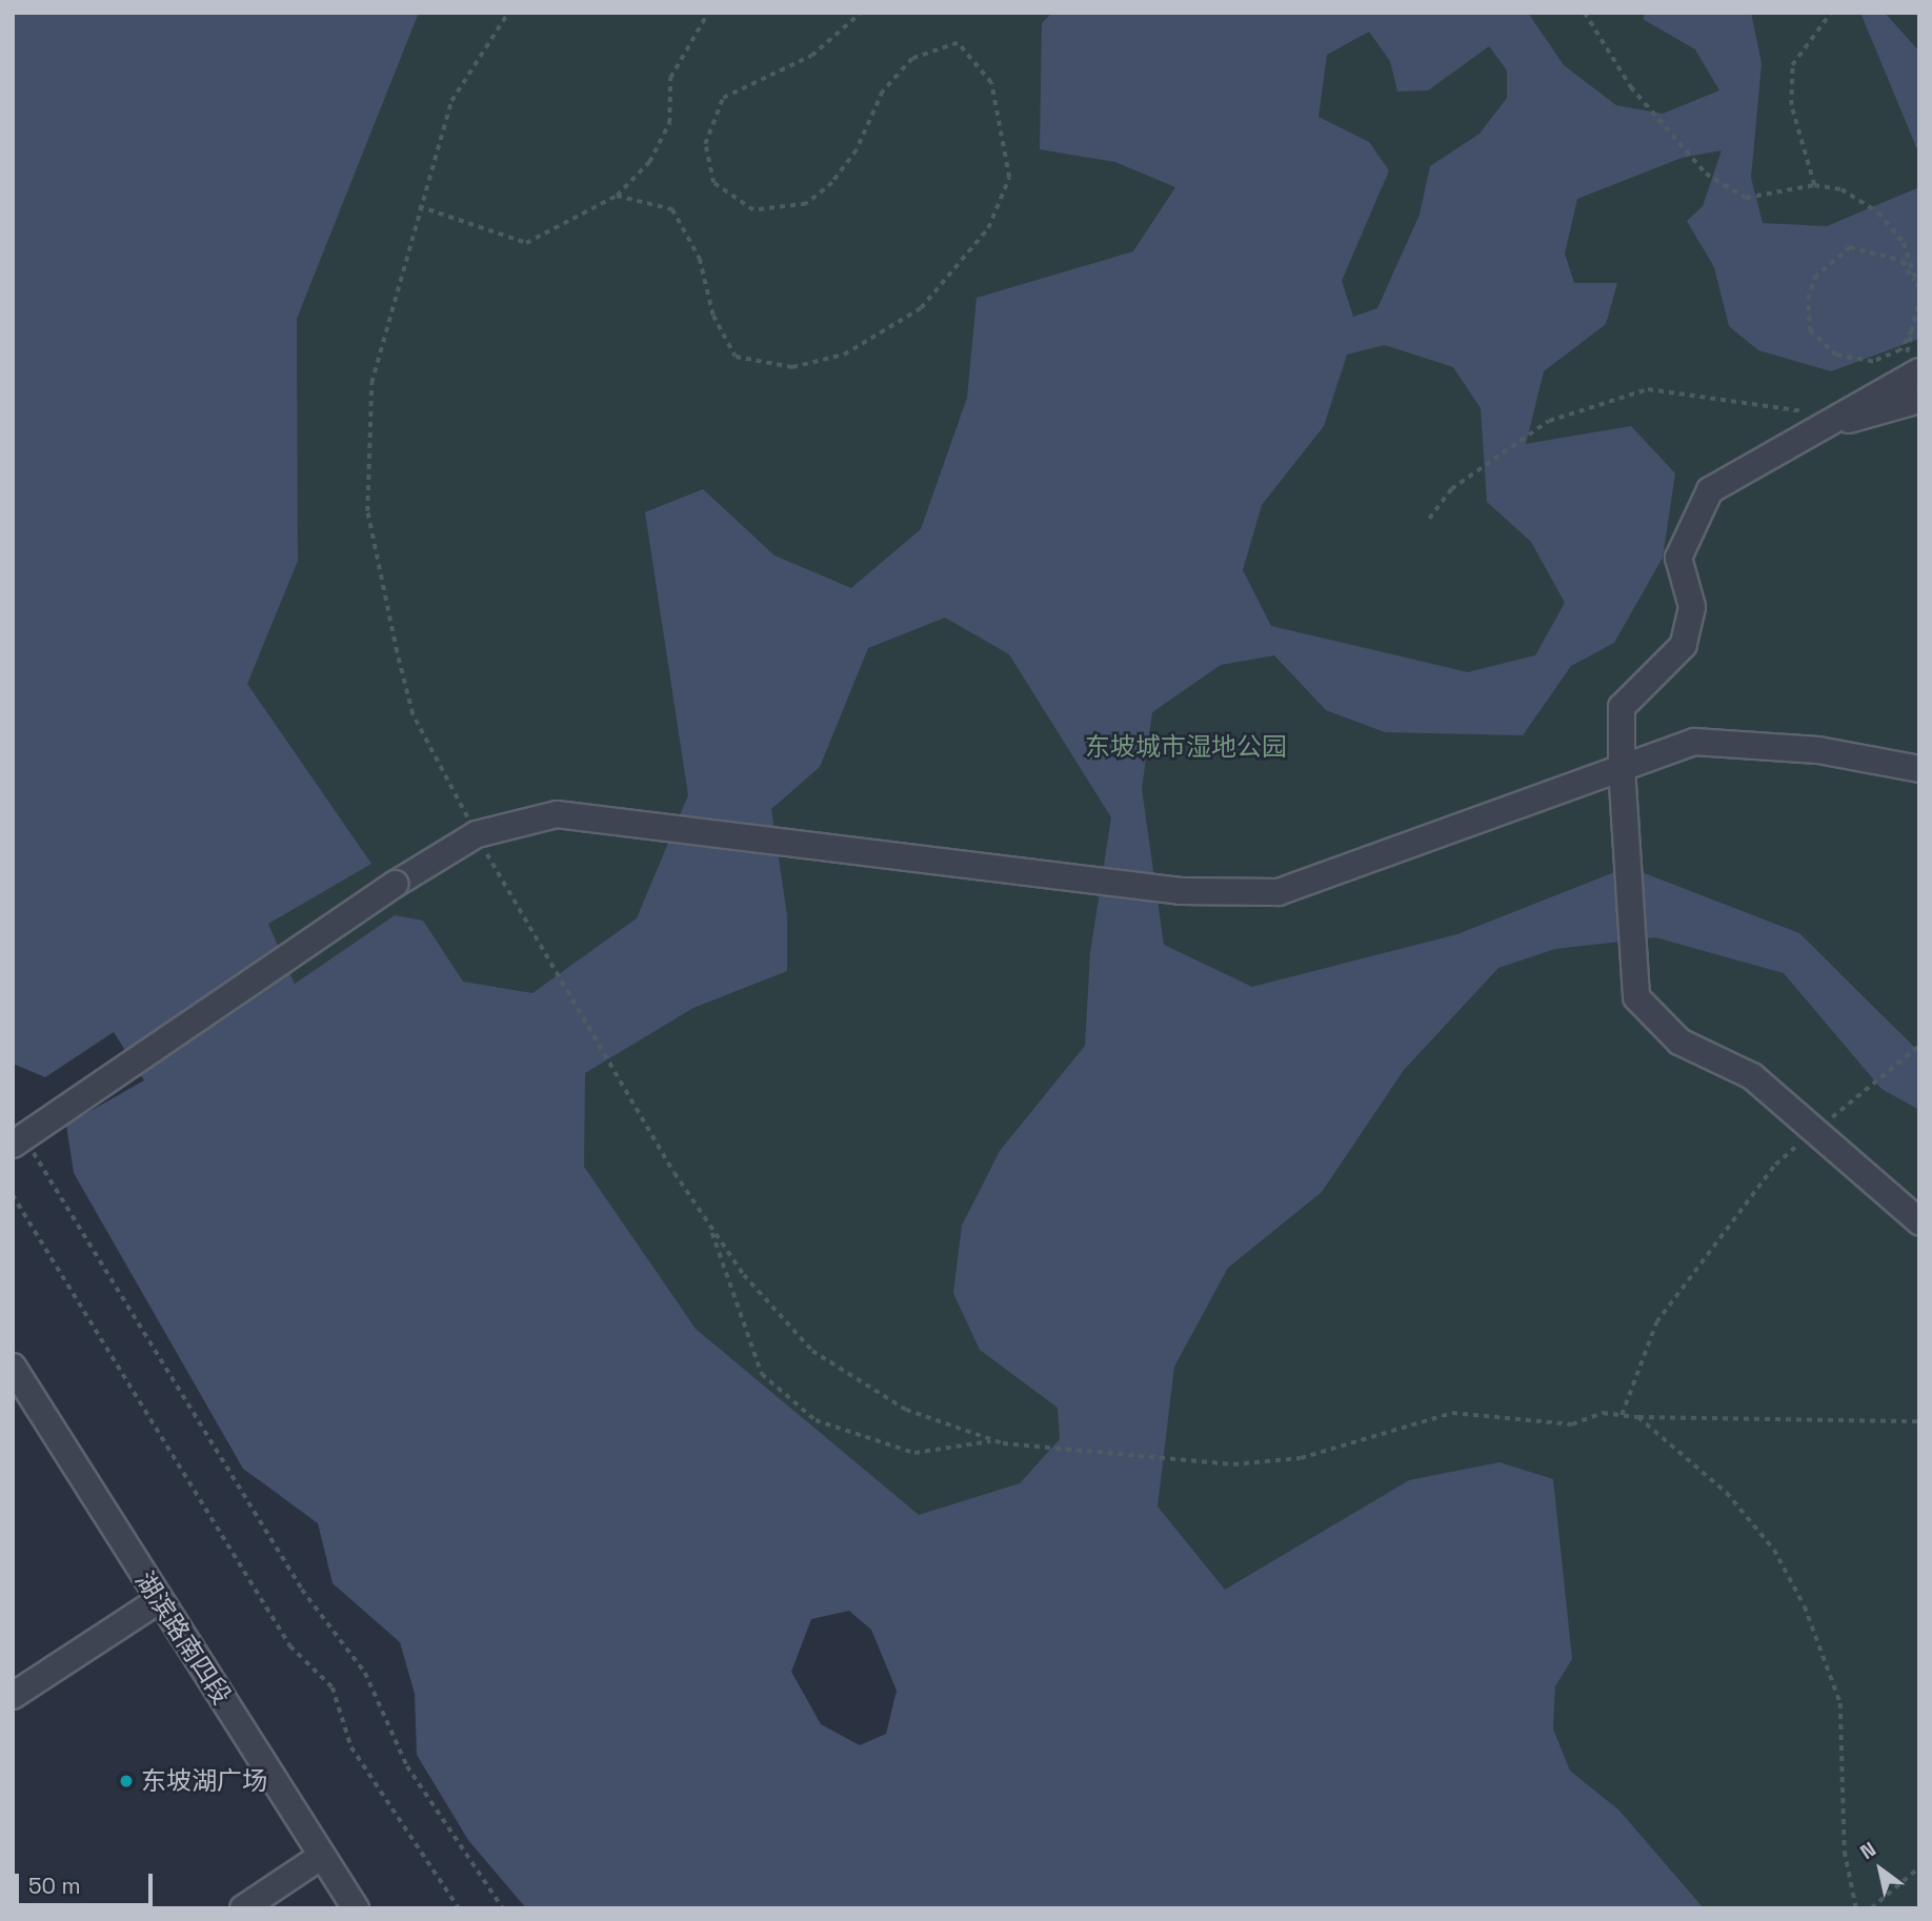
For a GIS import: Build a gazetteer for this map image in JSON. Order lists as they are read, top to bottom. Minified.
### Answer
{"streets":{"street":["湖滨路南四段"]},"parks":["东坡城市湿地公园"],"places":["东坡湖广场"],"scale_bar":"50 m","north":"top left"}
